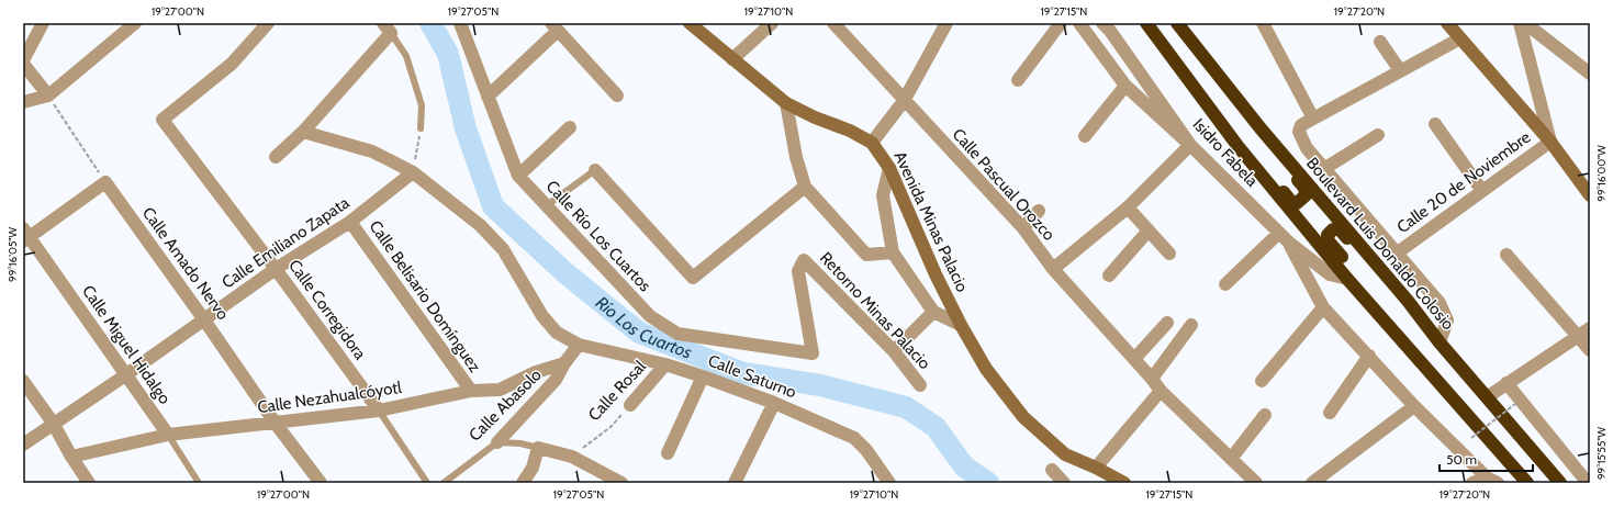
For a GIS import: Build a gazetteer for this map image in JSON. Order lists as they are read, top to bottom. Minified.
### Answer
{"streets":{"highway":["Boulevard Luis Donaldo Colosio"],"main road":["Avenida Minas Palacio"],"street":["Isidro Fabela","Calle 20 de Noviembre","Calle Pascual Orozco","Calle Río Los Cuartos","Calle Emiliano Zapata","Calle Amado Nervo","Calle Belisario Domínguez","Calle Corregidora","Retorno Minas Palacio","Calle Miguel Hidalgo","Calle Saturno","Calle Rosal","Calle Nezahualcóyotl","Calle Abasolo"]},"crossings":[["Calle Río Los Cuartos","Retorno Minas Palacio"],["Calle Emiliano Zapata","Calle Amado Nervo"],["Calle Emiliano Zapata","Calle Belisario Domínguez"],["Calle Emiliano Zapata","Calle Corregidora"],["Calle Emiliano Zapata","Calle Miguel Hidalgo"],["Calle Emiliano Zapata","Calle Saturno"],["Calle Amado Nervo","Calle Nezahualcóyotl"],["Calle Belisario Domínguez","Calle Nezahualcóyotl"],["Calle Corregidora","Calle Nezahualcóyotl"],["Calle Miguel Hidalgo","Calle Nezahualcóyotl"],["Calle Saturno","Calle Rosal"],["Calle Nezahualcóyotl","Calle Abasolo"]],"water":["Río Los Cuartos"],"scale_bar":"50 m","coordinates":["19°27'00\"N","19°27'05\"N","19°27'10\"N","19°27'15\"N","19°27'20\"N","99°16'00\"W","99°16'05\"W","99°15'55\"W"]}
